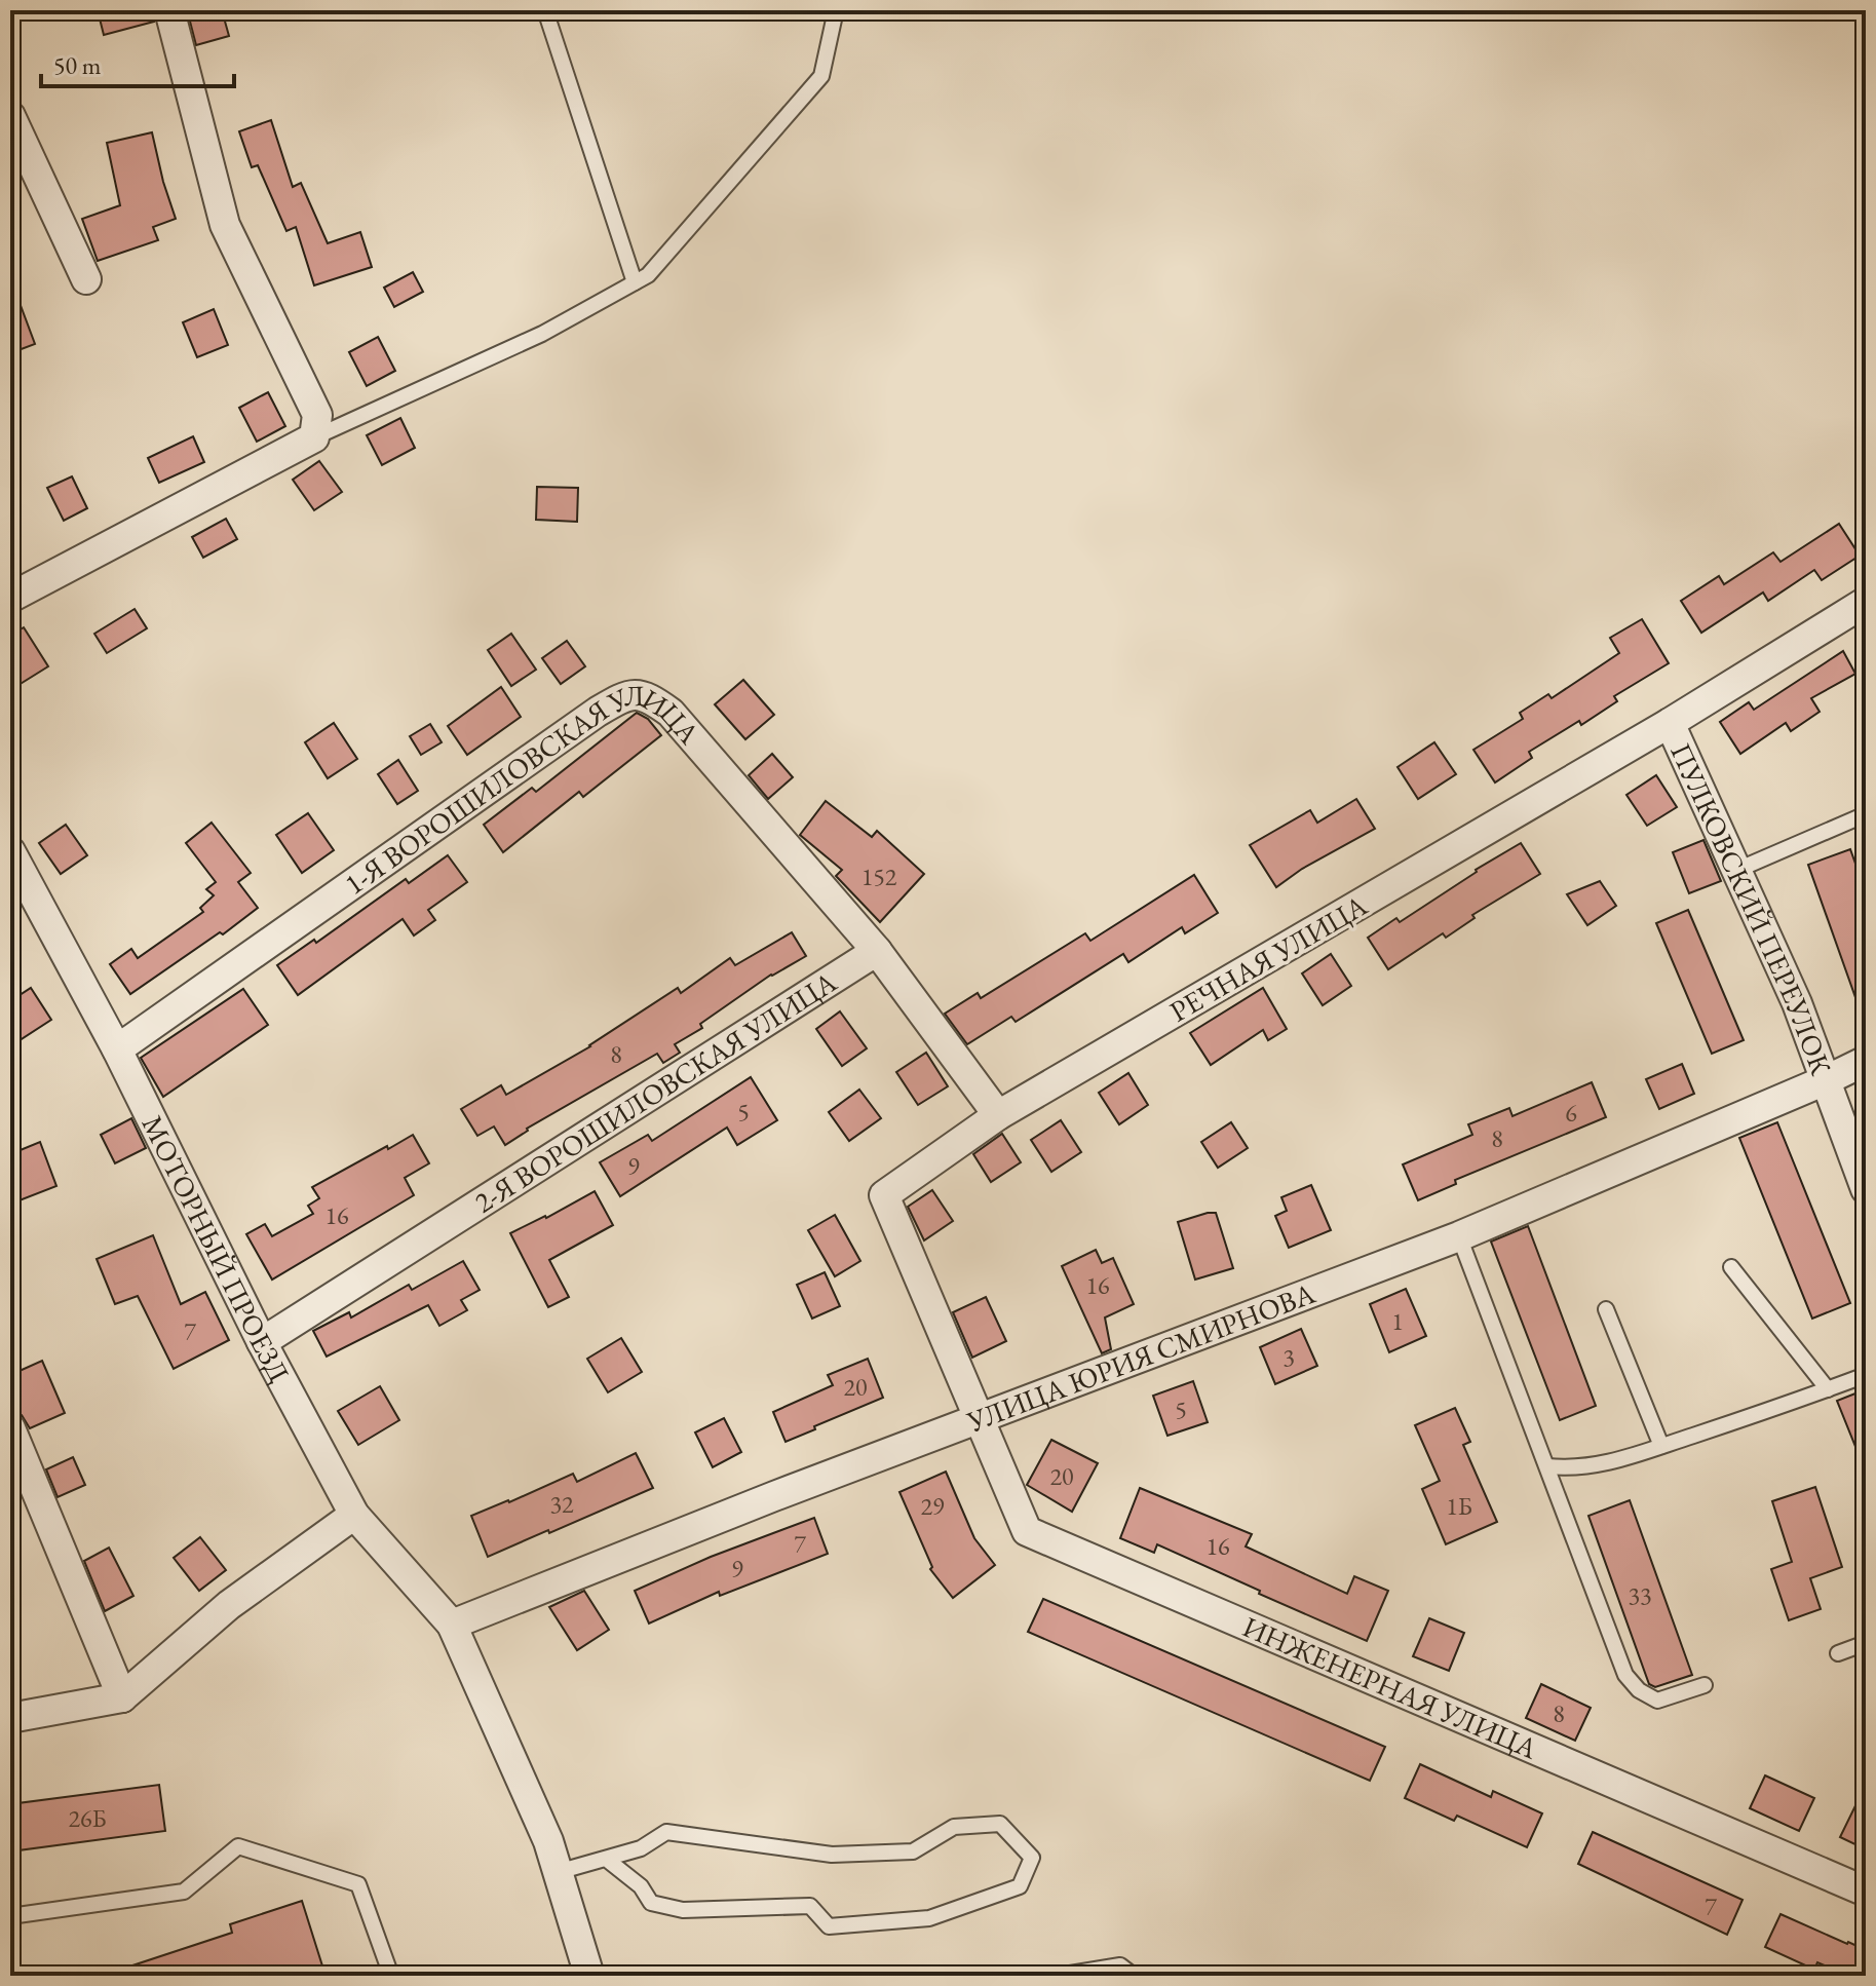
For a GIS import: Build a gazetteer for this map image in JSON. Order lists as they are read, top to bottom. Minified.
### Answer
{"streets":{"street":["1-Я ВОРОШИЛОВСКАЯ УЛИЦА","ПУЛКОВСКИЙ ПЕРЕУЛОК","РЕЧНАЯ УЛИЦА","2-Я ВОРОШИЛОВСКАЯ УЛИЦА","МОТОРНЫЙ ПРОЕЗД","УЛИЦА ЮРИЯ СМИРНОВА","ИНЖЕНЕРНАЯ УЛИЦА"]},"crossings":[["1-Я ВОРОШИЛОВСКАЯ УЛИЦА","2-Я ВОРОШИЛОВСКАЯ УЛИЦА"],["1-Я ВОРОШИЛОВСКАЯ УЛИЦА","МОТОРНЫЙ ПРОЕЗД"],["ПУЛКОВСКИЙ ПЕРЕУЛОК","РЕЧНАЯ УЛИЦА"],["ПУЛКОВСКИЙ ПЕРЕУЛОК","УЛИЦА ЮРИЯ СМИРНОВА"],["РЕЧНАЯ УЛИЦА","УЛИЦА ЮРИЯ СМИРНОВА"],["РЕЧНАЯ УЛИЦА","ИНЖЕНЕРНАЯ УЛИЦА"],["2-Я ВОРОШИЛОВСКАЯ УЛИЦА","МОТОРНЫЙ ПРОЕЗД"],["МОТОРНЫЙ ПРОЕЗД","УЛИЦА ЮРИЯ СМИРНОВА"],["УЛИЦА ЮРИЯ СМИРНОВА","ИНЖЕНЕРНАЯ УЛИЦА"]],"house_numbers":["152","8","5","6","8","9","16","16","1","7","3","20","5","20","32","29","1Б","7","16","9","33","8","26Б","7"],"scale_bar":"50 m"}
